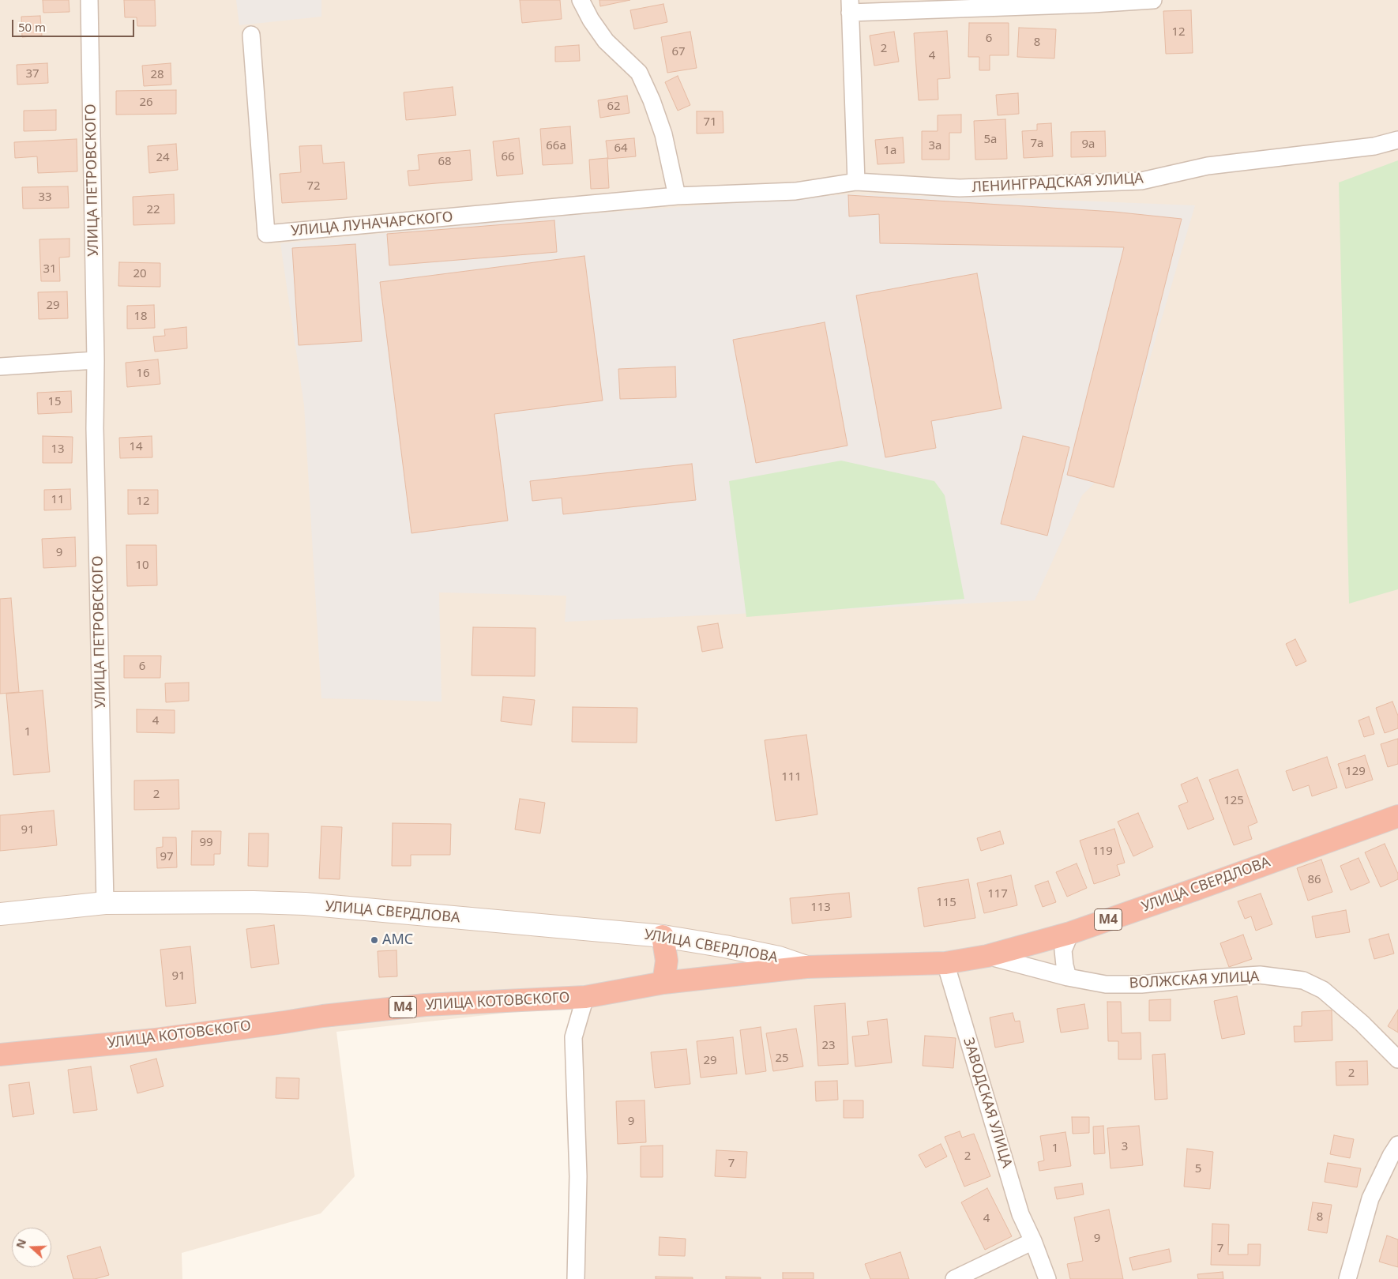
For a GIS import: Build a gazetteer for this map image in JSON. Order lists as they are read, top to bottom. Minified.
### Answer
{"streets":{"highway":["УЛИЦА СВЕРДЛОВА","M4","УЛИЦА КОТОВСКОГО"],"street":["УЛИЦА ПЕТРОВСКОГО","ЛЕНИНГРАДСКАЯ УЛИЦА","УЛИЦА ЛУНАЧАРСКОГО","ВОЛЖСКАЯ УЛИЦА","ЗАВОДСКАЯ УЛИЦА"]},"crossings":[["УЛИЦА ПЕТРОВСКОГО","УЛИЦА СВЕРДЛОВА"],["ЛЕНИНГРАДСКАЯ УЛИЦА","УЛИЦА ЛУНАЧАРСКОГО"],["УЛИЦА СВЕРДЛОВА","ВОЛЖСКАЯ УЛИЦА"],["УЛИЦА СВЕРДЛОВА","УЛИЦА КОТОВСКОГО"],["УЛИЦА СВЕРДЛОВА","ЗАВОДСКАЯ УЛИЦА"]],"places":["AMC"],"house_numbers":["12","6","8","2","67","4","37","28","26","62","71","5а","7а","9а","66а","3а","64","1а","66","24","68","72","33","22","31","20","29","18","16","15","14","13","11","12","9","10","6","4","1","129","111","2","125","91","99","119","97","86","117","115","113","91","23","25","29","2","9","3","1","2","7","5","8","4","9","7"],"scale_bar":"50 m","north":"left"}
